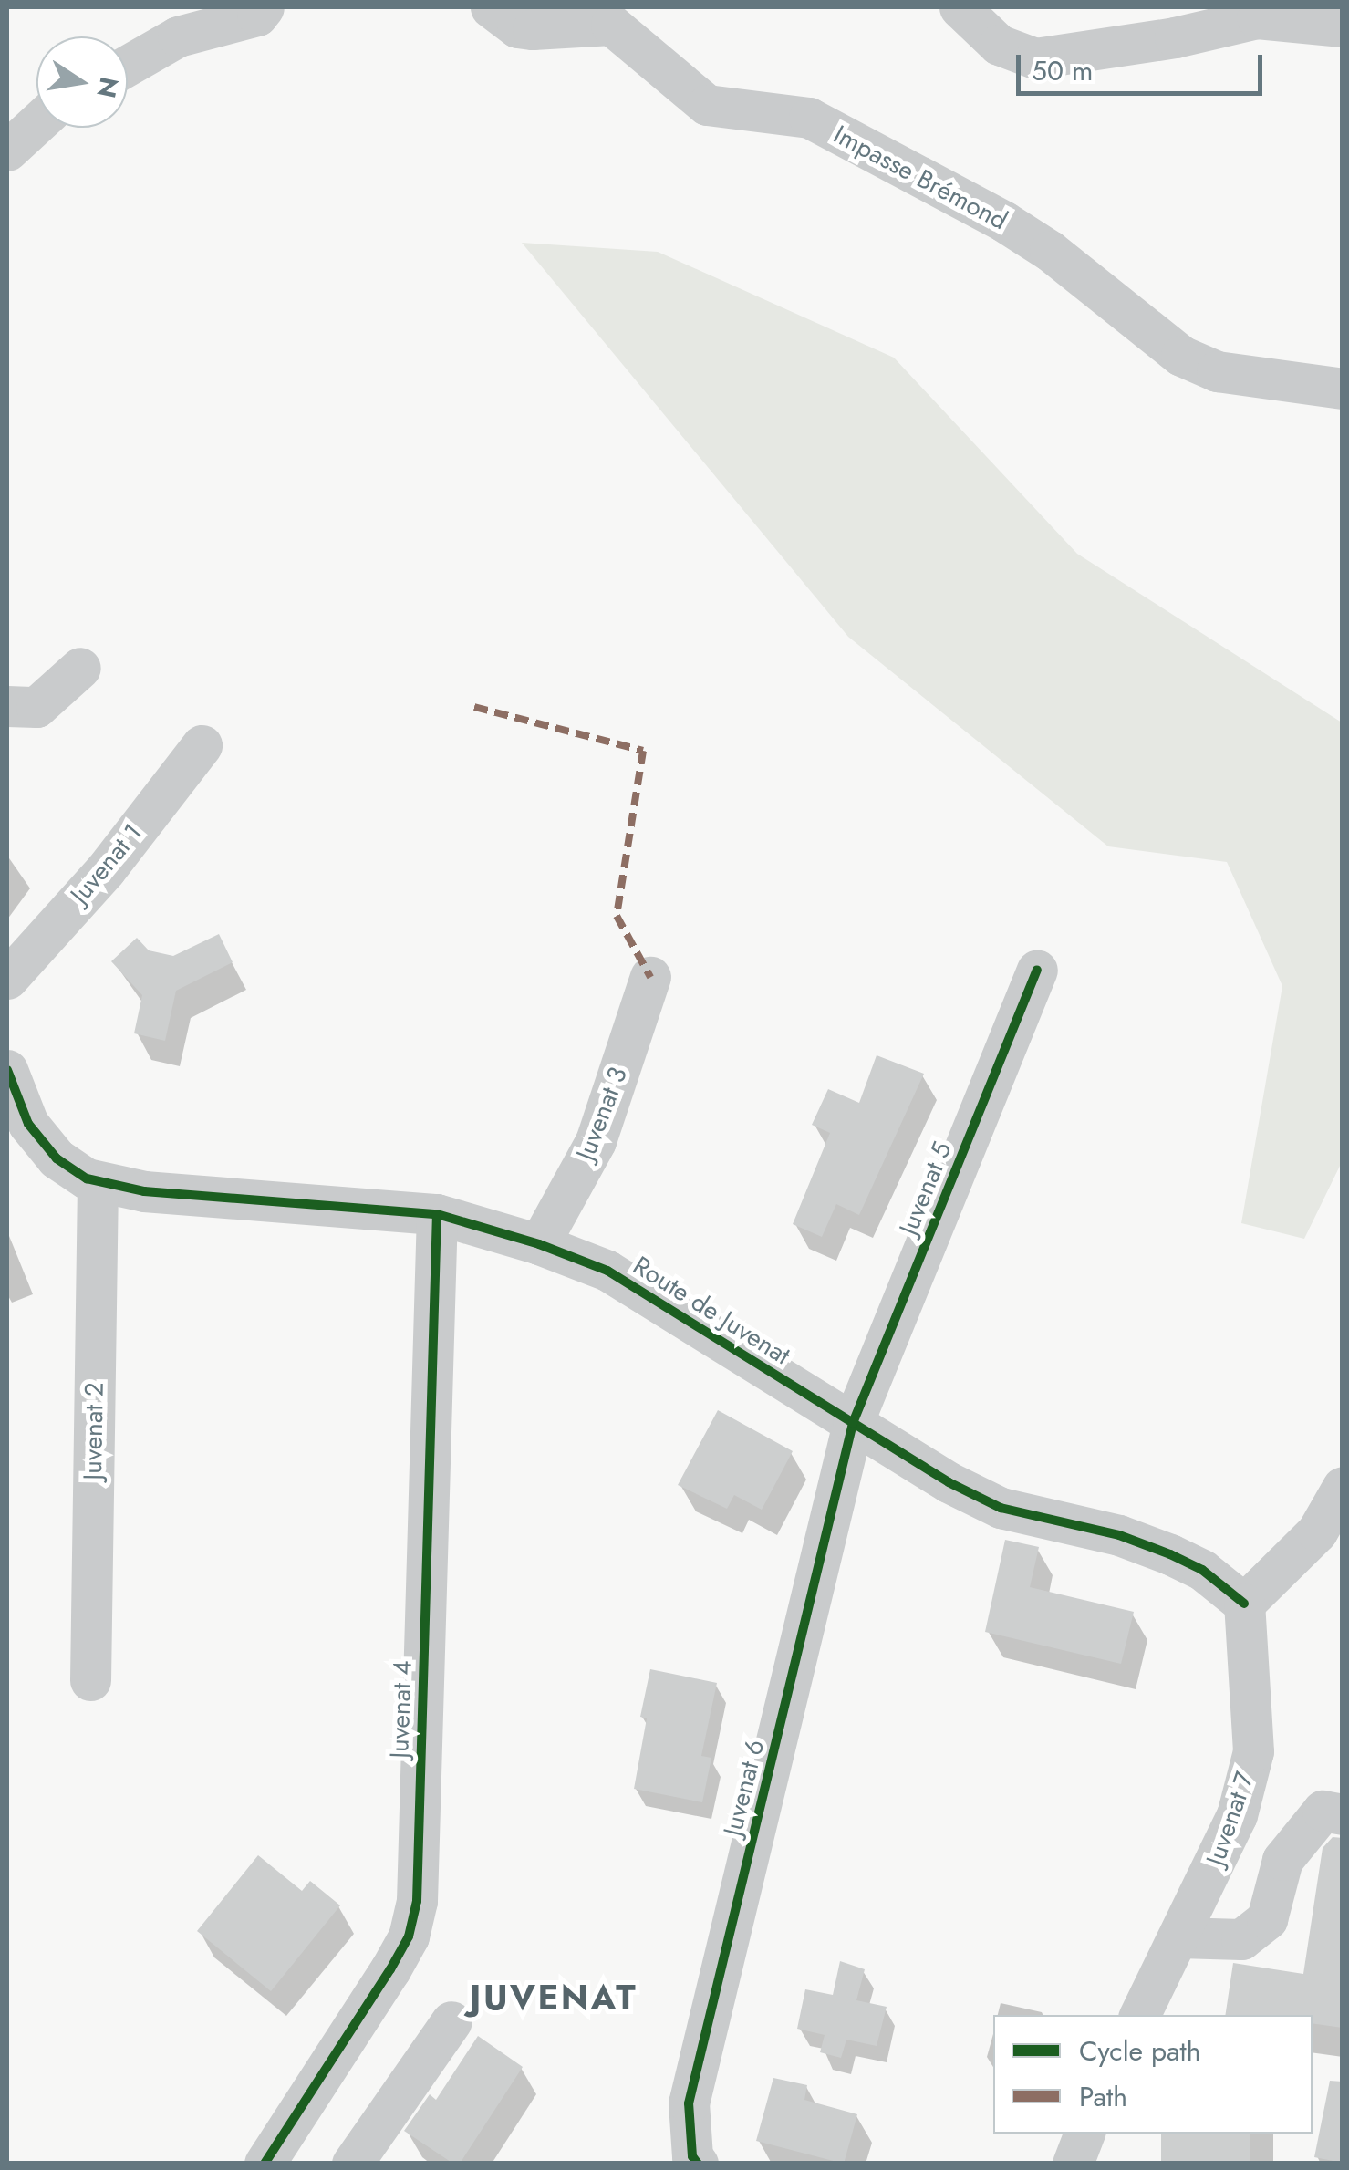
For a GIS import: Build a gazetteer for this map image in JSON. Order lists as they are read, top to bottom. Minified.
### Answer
{"streets":{"street":["Impasse Brémond","Juvenat 1","Juvenat 3","Juvenat 5","Route de Juvenat","Juvenat 2","Juvenat 4","Juvenat 6","Juvenat 7"]},"crossings":[["Juvenat 3","Route de Juvenat"],["Juvenat 5","Route de Juvenat"],["Juvenat 5","Juvenat 6"],["Route de Juvenat","Juvenat 2"],["Route de Juvenat","Juvenat 4"],["Route de Juvenat","Juvenat 6"],["Route de Juvenat","Juvenat 7"]],"districts":["JUVENAT"],"legend":["Cycle path","Path"],"scale_bar":"50 m","north":"right"}
